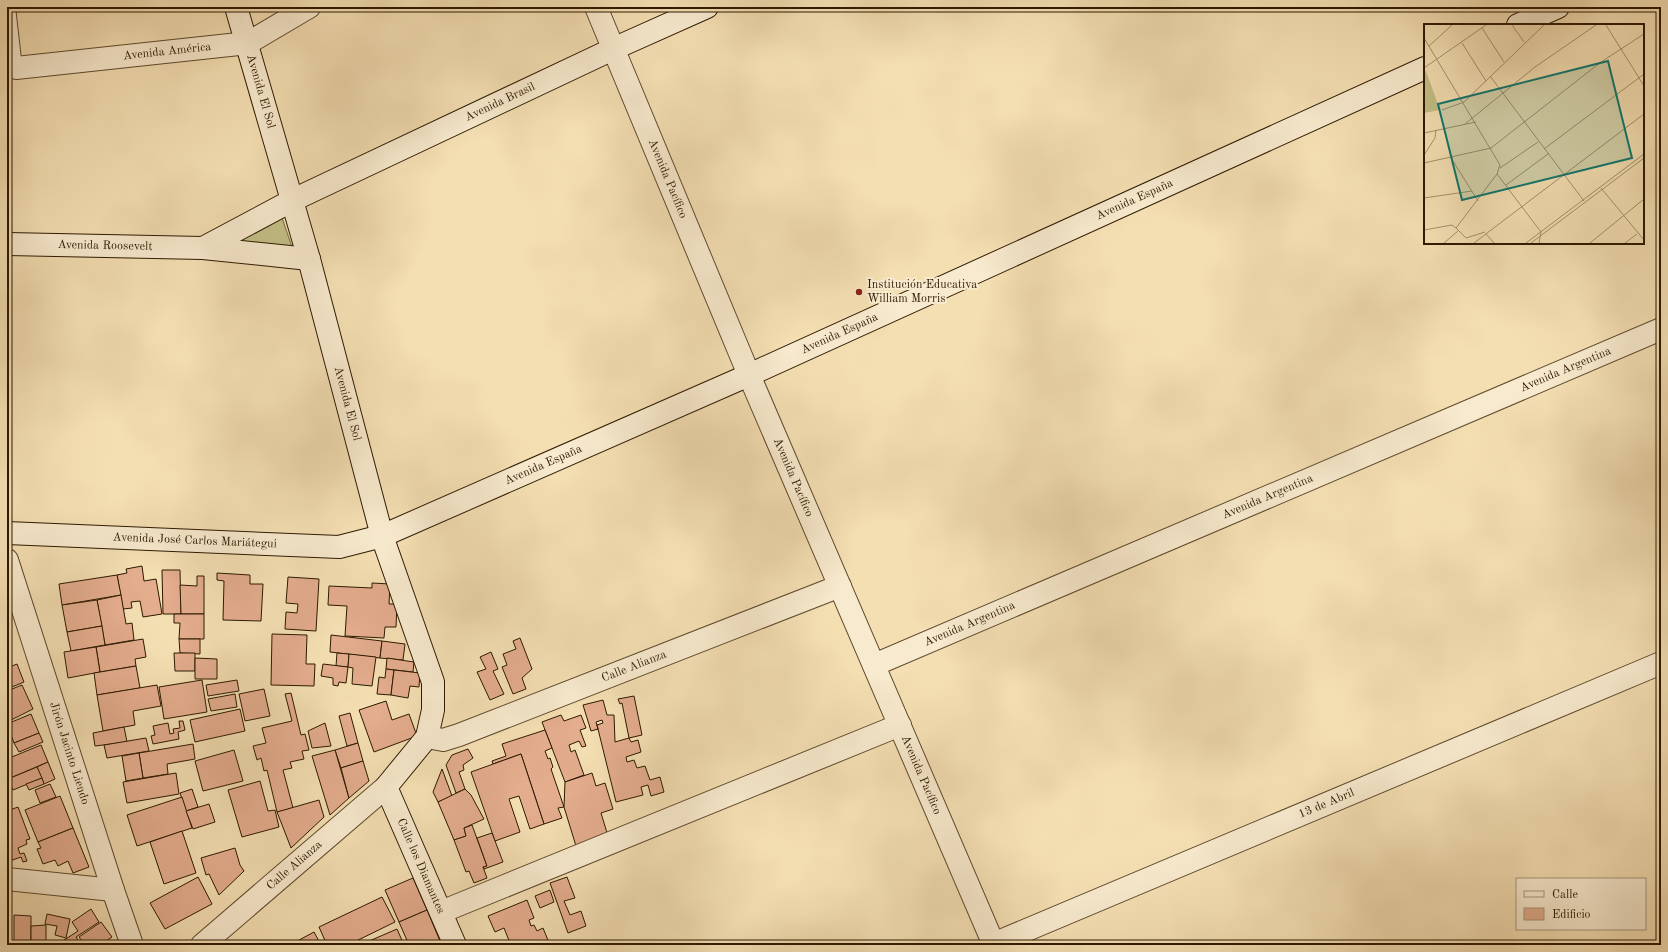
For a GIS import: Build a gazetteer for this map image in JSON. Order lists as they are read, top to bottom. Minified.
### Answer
{"streets":{"street":["Avenida América","Avenida El Sol","Avenida Brasil","Avenida Pacífico","Avenida España","Avenida Roosevelt","Avenida Argentina","Avenida José Carlos Mariátegui","Calle Alianza","Jirón Jacinto Liendo","13 de Abril","Calle los Diamantes"]},"crossings":[["Avenida América","Avenida El Sol"],["Avenida El Sol","Avenida Brasil"],["Avenida El Sol","Avenida España"],["Avenida El Sol","Avenida Roosevelt"],["Avenida El Sol","Avenida José Carlos Mariátegui"],["Avenida El Sol","Calle Alianza"],["Avenida El Sol","Calle los Diamantes"],["Avenida Brasil","Avenida Pacífico"],["Avenida Brasil","Avenida Roosevelt"],["Avenida Pacífico","Avenida España"],["Avenida Pacífico","Avenida Argentina"],["Avenida Pacífico","Calle Alianza"],["Avenida Pacífico","13 de Abril"],["Avenida España","Avenida José Carlos Mariátegui"],["Calle Alianza","Calle los Diamantes"]],"places":["Institución Educativa William Morris"],"legend":["Calle","Edificio"]}
